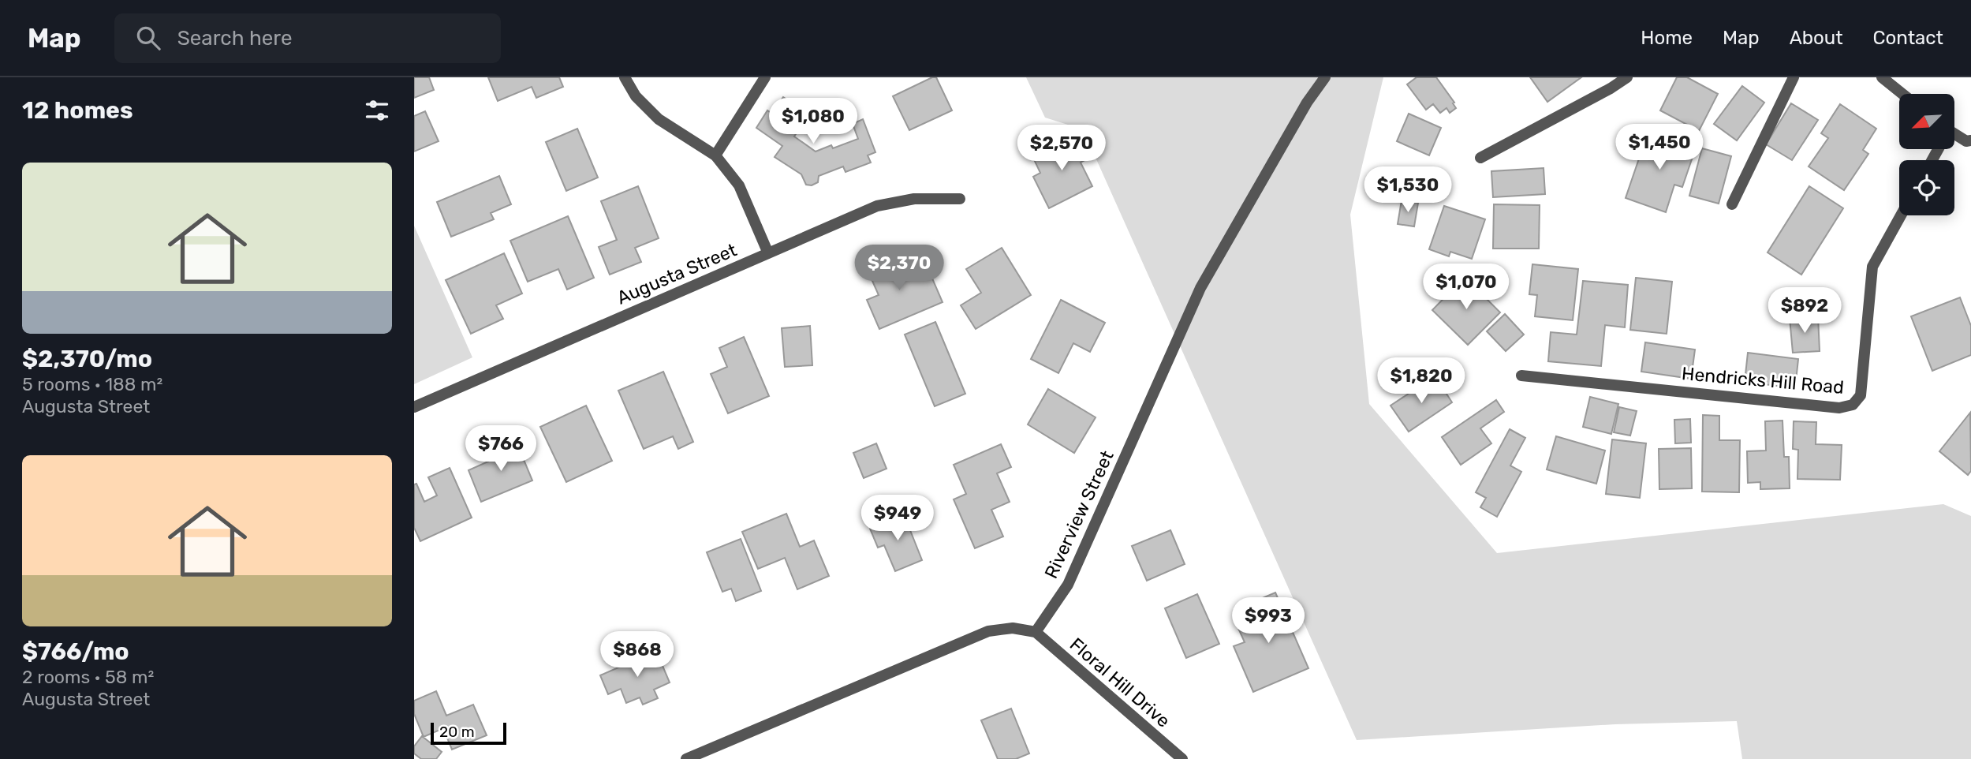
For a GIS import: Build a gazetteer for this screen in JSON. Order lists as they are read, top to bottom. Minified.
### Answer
{"streets":{"street":["Augusta Street","Hendricks Hill Road","Riverview Street","Floral Hill Drive"]},"crossings":[["Riverview Street","Floral Hill Drive"]],"scale_bar":"20 m","north":"bottom left","page":{"header":"Map","search":"Search here","nav":["Home","Map","About","Contact"],"heading":"12 homes","price":["$1,080","$1,450","$2,570","$1,530","$2,370","$1,070","$892","$1,820","$766","$949","$993","$868"],"list":[{"name":"$2,370/mo","note":"5 rooms · 188 m² · Augusta Street"},{"name":"$766/mo","note":"2 rooms · 58 m² · Augusta Street"}],"scale":"20 m"}}
